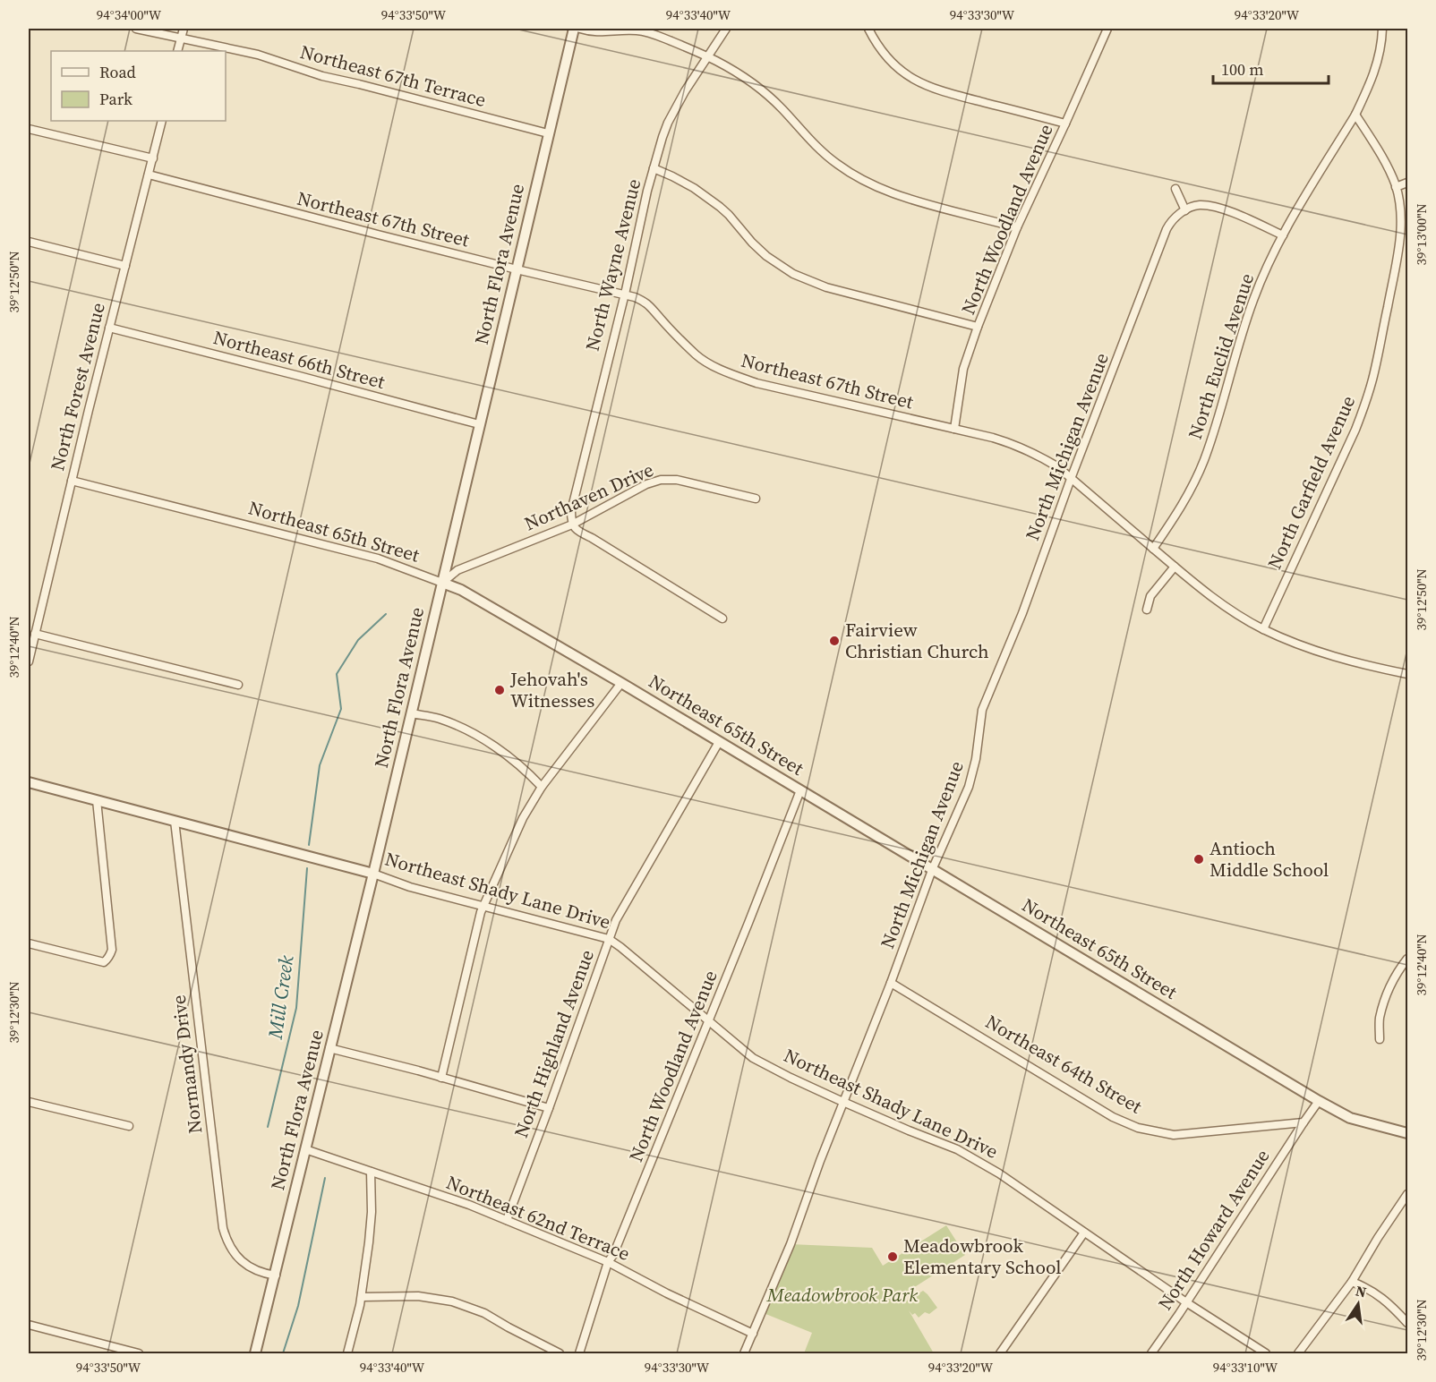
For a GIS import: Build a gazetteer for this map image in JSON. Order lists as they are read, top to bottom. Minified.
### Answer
{"streets":{"street":["Northeast 67th Terrace","Northeast 67th Street","North Woodland Avenue","North Flora Avenue","North Wayne Avenue","North Euclid Avenue","Northeast 66th Street","North Forest Avenue","North Michigan Avenue","North Garfield Avenue","Northaven Drive","Northeast 65th Street","Northeast Shady Lane Drive","North Highland Avenue","Normandy Drive","Northeast 64th Street","Northeast 62nd Terrace","North Howard Avenue"]},"crossings":[["Northeast 67th Terrace","North Flora Avenue"],["Northeast 67th Street","North Woodland Avenue"],["Northeast 67th Street","North Flora Avenue"],["Northeast 67th Street","North Wayne Avenue"],["Northeast 67th Street","North Euclid Avenue"],["Northeast 67th Street","North Forest Avenue"],["Northeast 67th Street","North Michigan Avenue"],["Northeast 67th Street","North Garfield Avenue"],["North Woodland Avenue","Northeast 65th Street"],["North Woodland Avenue","Northeast Shady Lane Drive"],["North Woodland Avenue","Northeast 62nd Terrace"],["North Flora Avenue","Northeast 66th Street"],["North Flora Avenue","Northaven Drive"],["North Flora Avenue","Northeast 65th Street"],["North Flora Avenue","Northeast Shady Lane Drive"],["North Flora Avenue","Normandy Drive"],["North Flora Avenue","Northeast 62nd Terrace"],["North Wayne Avenue","Northaven Drive"],["North Euclid Avenue","North Garfield Avenue"],["Northeast 66th Street","North Forest Avenue"],["North Forest Avenue","Northeast 65th Street"],["North Michigan Avenue","Northeast 65th Street"],["North Michigan Avenue","Northeast Shady Lane Drive"],["North Michigan Avenue","Northeast 64th Street"],["North Michigan Avenue","Northeast 62nd Terrace"],["Northaven Drive","Northeast 65th Street"],["Northeast 65th Street","North Highland Avenue"],["Northeast Shady Lane Drive","North Highland Avenue"],["Northeast Shady Lane Drive","Normandy Drive"],["Northeast Shady Lane Drive","North Howard Avenue"],["North Highland Avenue","Northeast 62nd Terrace"],["Northeast 64th Street","North Howard Avenue"]],"water":["Mill Creek"],"parks":["Meadowbrook Park"],"places":["Fairview Christian Church","Jehovah's Witnesses","Antioch Middle School","Meadowbrook Elementary School"],"legend":["Road","Park"],"scale_bar":"100 m","north":"top","coordinates":["94°34'00\"W","94°33'50\"W","94°33'40\"W","94°33'30\"W","94°33'20\"W","39°13'00\"N","39°12'50\"N","39°12'40\"N","39°12'30\"N","94°33'10\"W"]}
